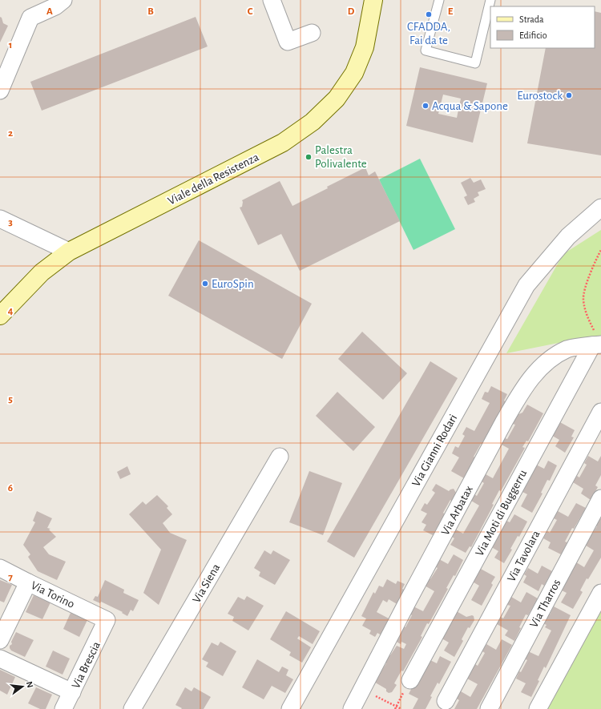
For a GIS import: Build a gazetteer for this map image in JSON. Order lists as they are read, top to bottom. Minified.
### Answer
{"streets":{"main road":["Viale della Resistenza"],"street":["Via Gianni Rodari","Via Arbatax","Via Moti di Buggerru","Via Tavolara","Via Siena","Via Torino","Via Tharros","Via Brescia"]},"crossings":[["Via Arbatax","Via Moti di Buggerru"],["Via Torino","Via Brescia"]],"places":["CFADDA, Fai da te","Eurostock","Acqua & Sapone","Palestra Polivalente","EuroSpin"],"legend":["Strada","Edificio"],"north":"right","grid":{"columns":["A","B","C","D","E"],"rows":["1","2","3","4","5","6","7"]}}
